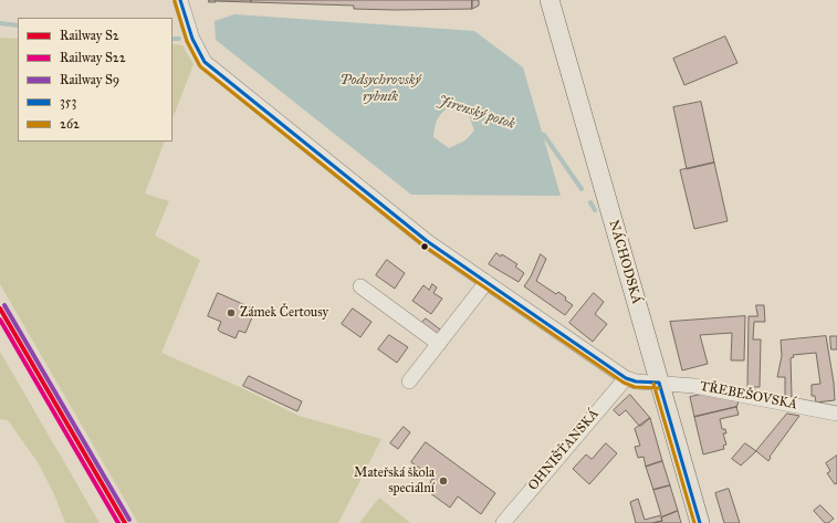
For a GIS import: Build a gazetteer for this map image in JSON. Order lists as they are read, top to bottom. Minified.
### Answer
{"streets":{"main road":["NÁCHODSKÁ"],"street":["TŘEBEŠOVSKÁ","OHNIŠŤANSKÁ"]},"crossings":[["NÁCHODSKÁ","TŘEBEŠOVSKÁ"],["TŘEBEŠOVSKÁ","OHNIŠŤANSKÁ"]],"water":["Podsychrovský rybník","Jirenský potok"],"places":["Zámek Čertousy","Mateřská škola speciální"],"lines":["transit line 353","transit line 262","rail line S9","rail line S2","rail line S22"],"legend":["Railway S2","Railway S22","Railway S9","353","262"]}
